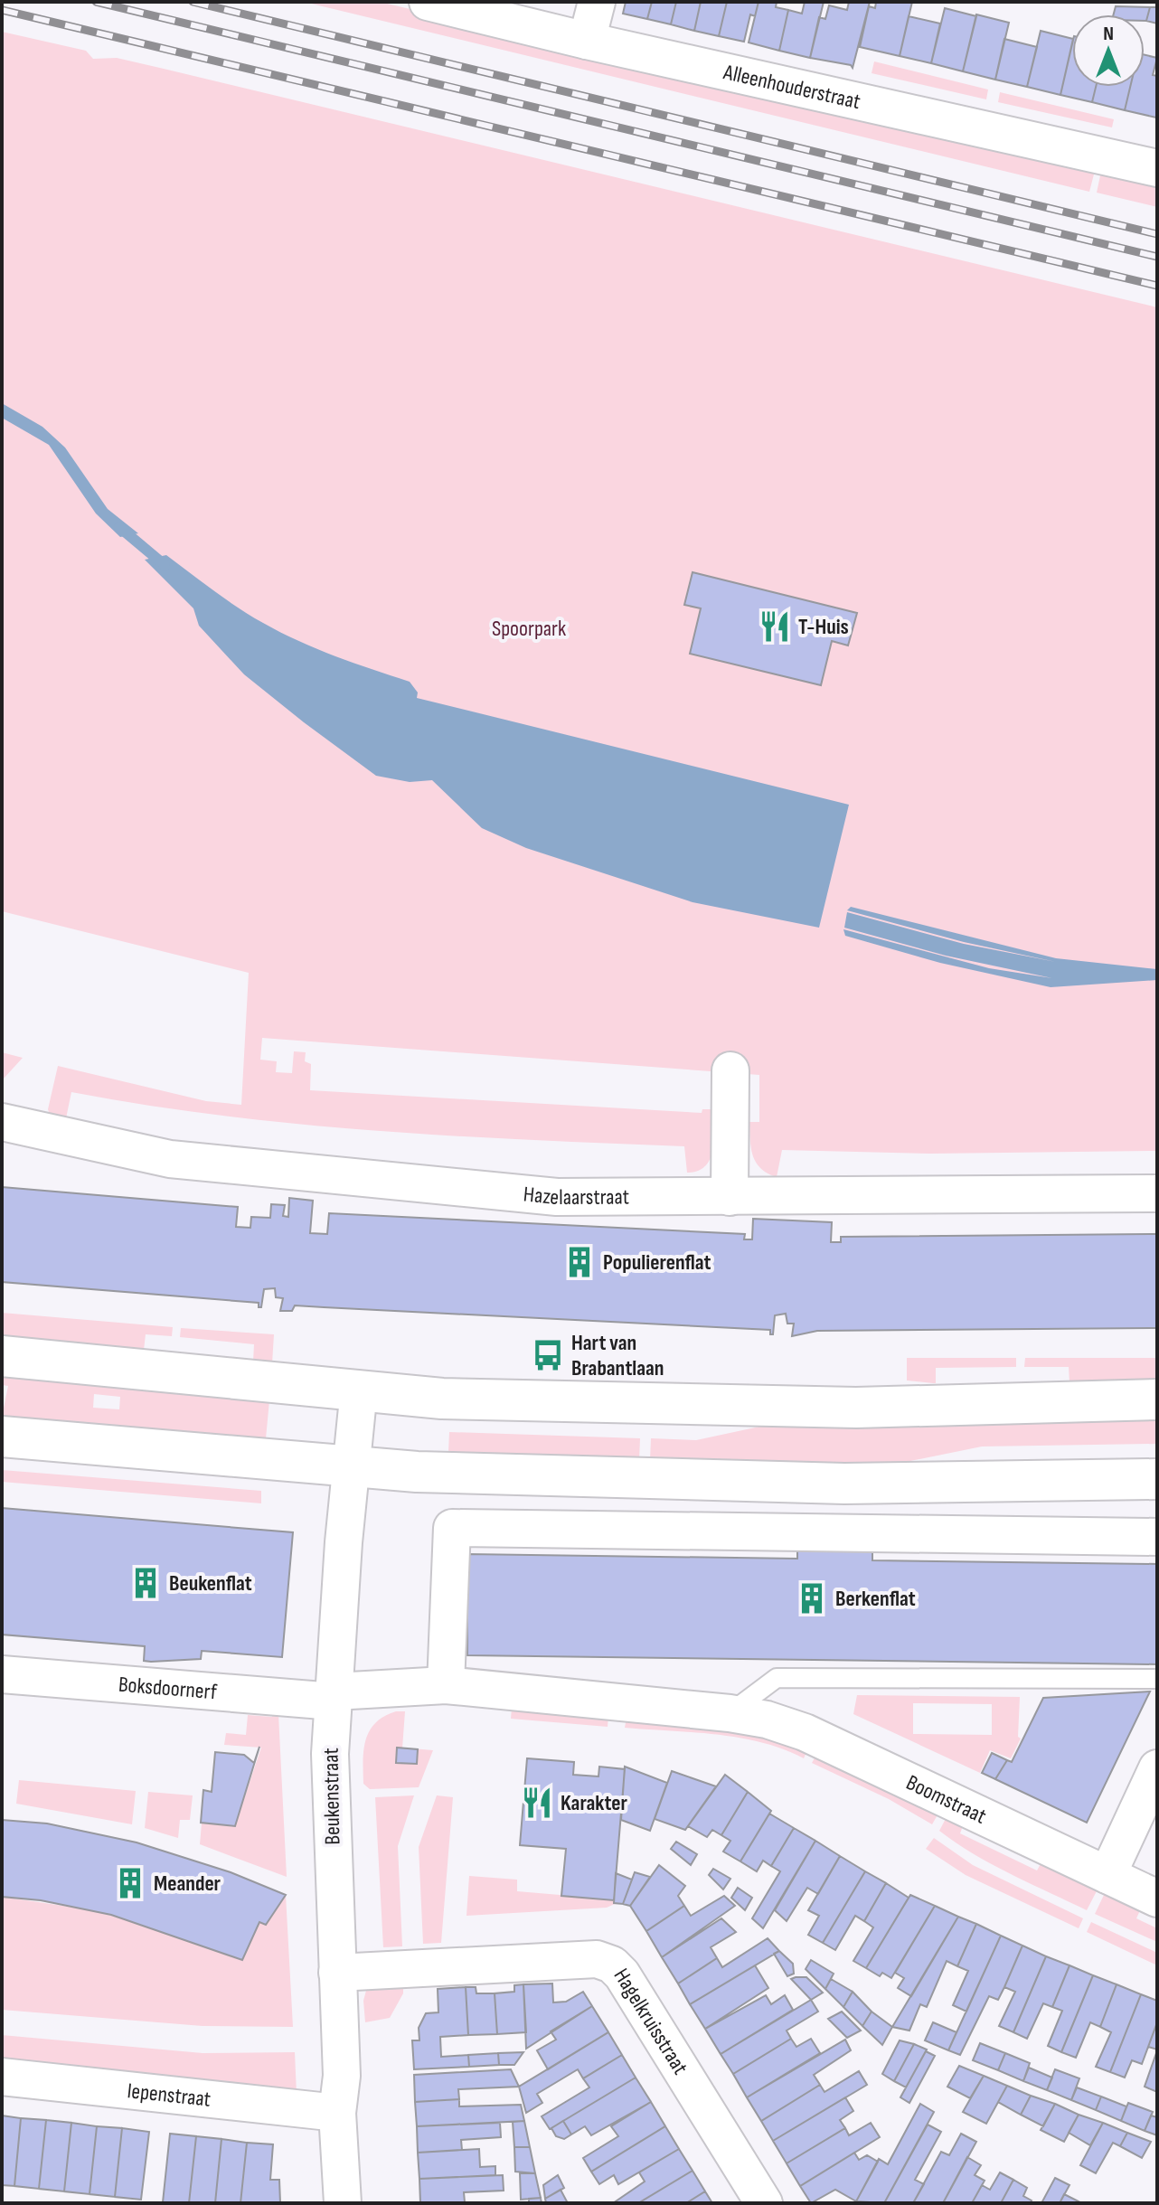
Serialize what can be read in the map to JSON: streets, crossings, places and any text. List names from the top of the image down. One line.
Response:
{"streets":{"street":["Alleenhouderstraat","Hazelaarstraat","Boksdoornerf","Beukenstraat","Boomstraat","Hagelkruisstraat","Iepenstraat"]},"crossings":[["Boksdoornerf","Beukenstraat"],["Boksdoornerf","Boomstraat"],["Beukenstraat","Boomstraat"],["Beukenstraat","Hagelkruisstraat"],["Beukenstraat","Iepenstraat"]],"parks":["Spoorpark"],"places":{"restaurant":["T-Huis","Karakter"],"building":["Populierenflat","Beukenflat","Berkenflat","Meander"],"bus stop":["Hart van Brabantlaan"]},"north":"top"}
